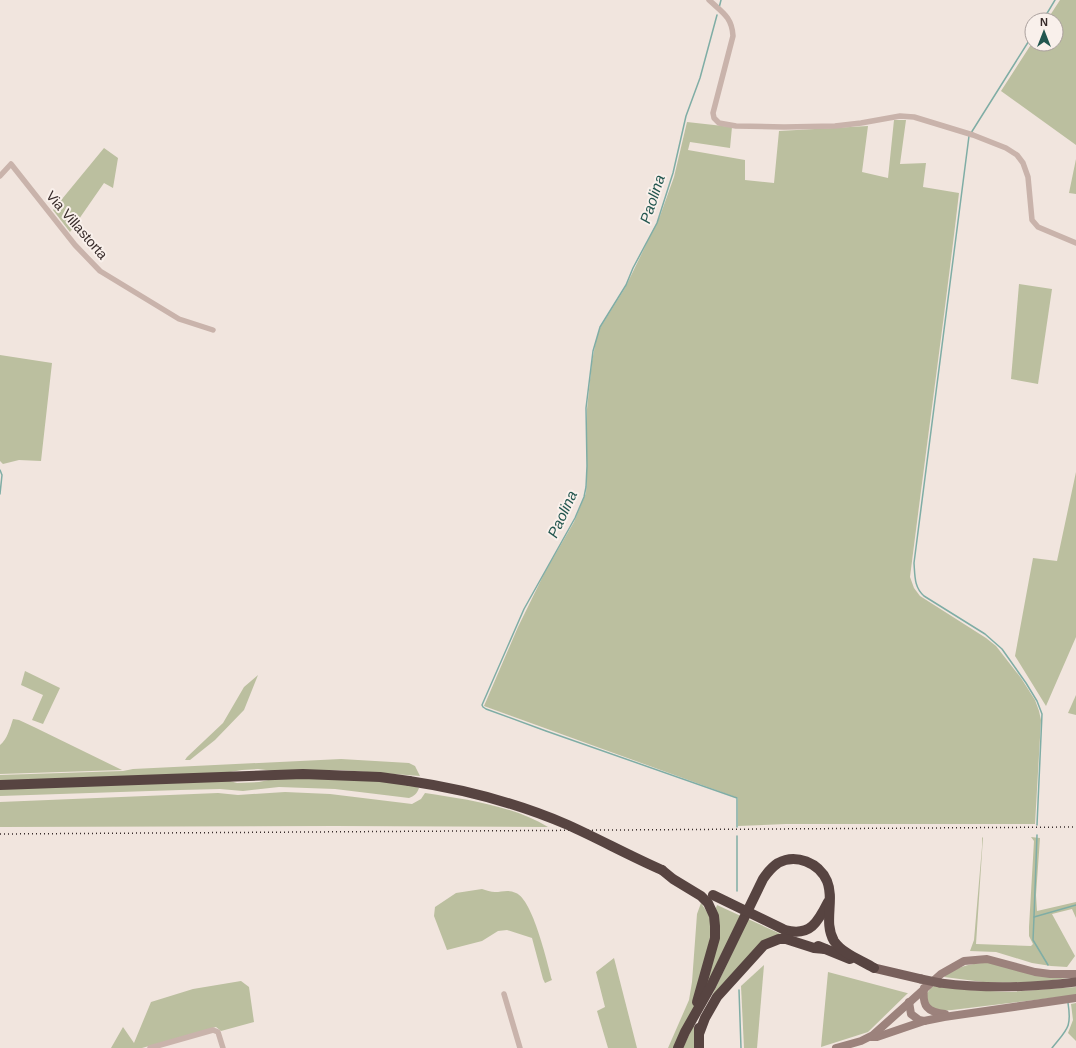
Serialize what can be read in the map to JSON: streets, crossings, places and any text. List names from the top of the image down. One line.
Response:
{"streets":{"street":["Via Villastorta"]},"water":["Paolina"],"north":"top"}
